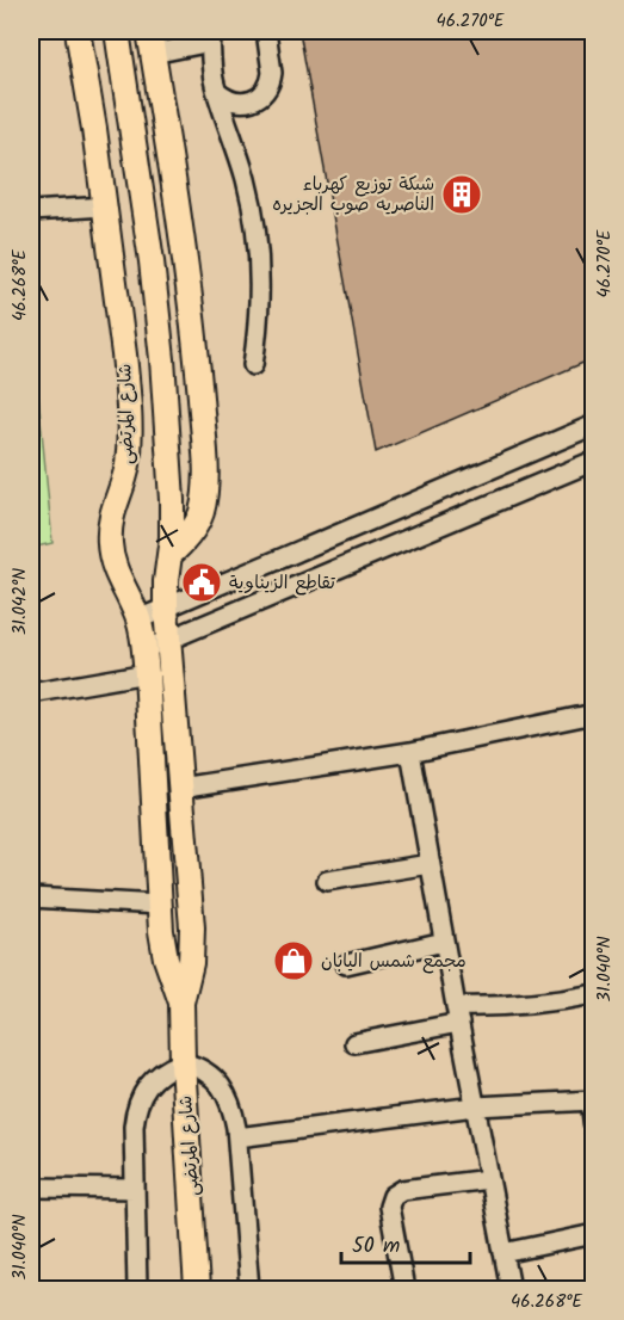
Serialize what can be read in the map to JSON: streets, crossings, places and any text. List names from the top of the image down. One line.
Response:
{"streets":{"main road":["شارع المرتضى"]},"places":{"building":["شبكة توزيع كهرباء الناصريه صوب الجزيره"],"public building":["تقاطع الزيناوية"],"shop":["مجمع شمس اليابان"]},"scale_bar":"50 m","coordinates":["46.270°E","46.268°E","31.042°N","31.040°N"]}
